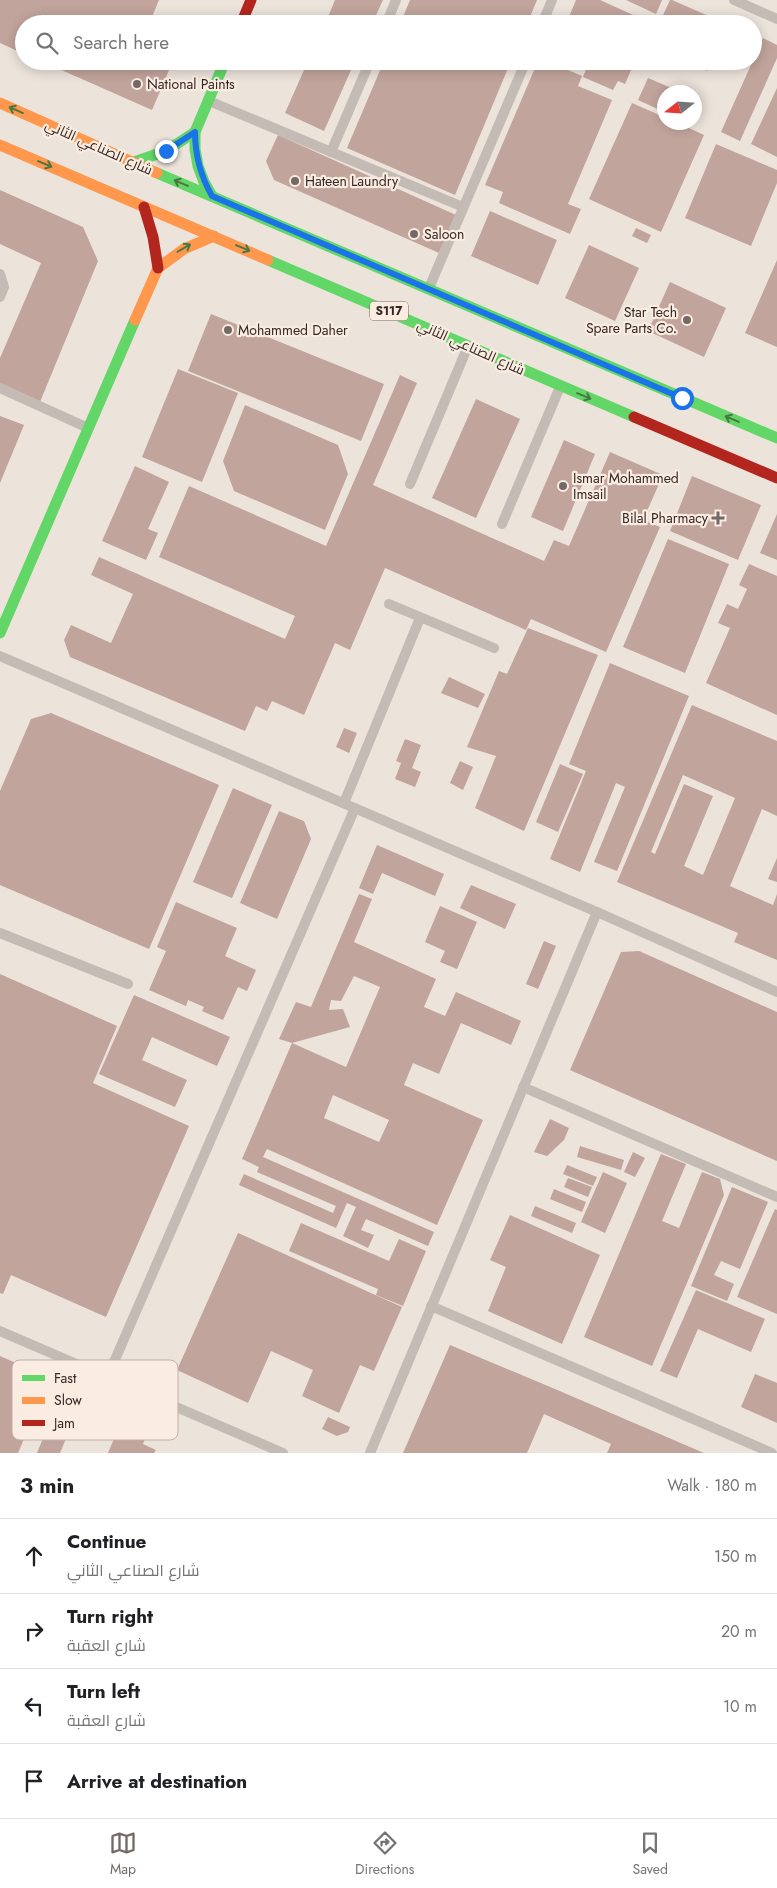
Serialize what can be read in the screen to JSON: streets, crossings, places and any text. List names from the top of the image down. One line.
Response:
{"streets":{"main road":["شارع الصناعي الثاني","S117"]},"places":{"other":["National Paints","Hateen Laundry","Saloon","Star Tech Spare Parts Co.","Mohammed Daher","Ismar Mohammed Imsail"],"health":["Bilal Pharmacy"]},"legend":["Fast","Slow","Jam"],"north":"left","page":{"search":"Search here","heading":["3 min","Walk · 180 m"],"list":[["Continue","شارع الصناعي الثاني","150 m"],["Turn right","شارع العقبة","20 m"],["Turn left","شارع العقبة","10 m"],"Arrive at destination"],"nav":["Map","Directions","Saved"]}}
